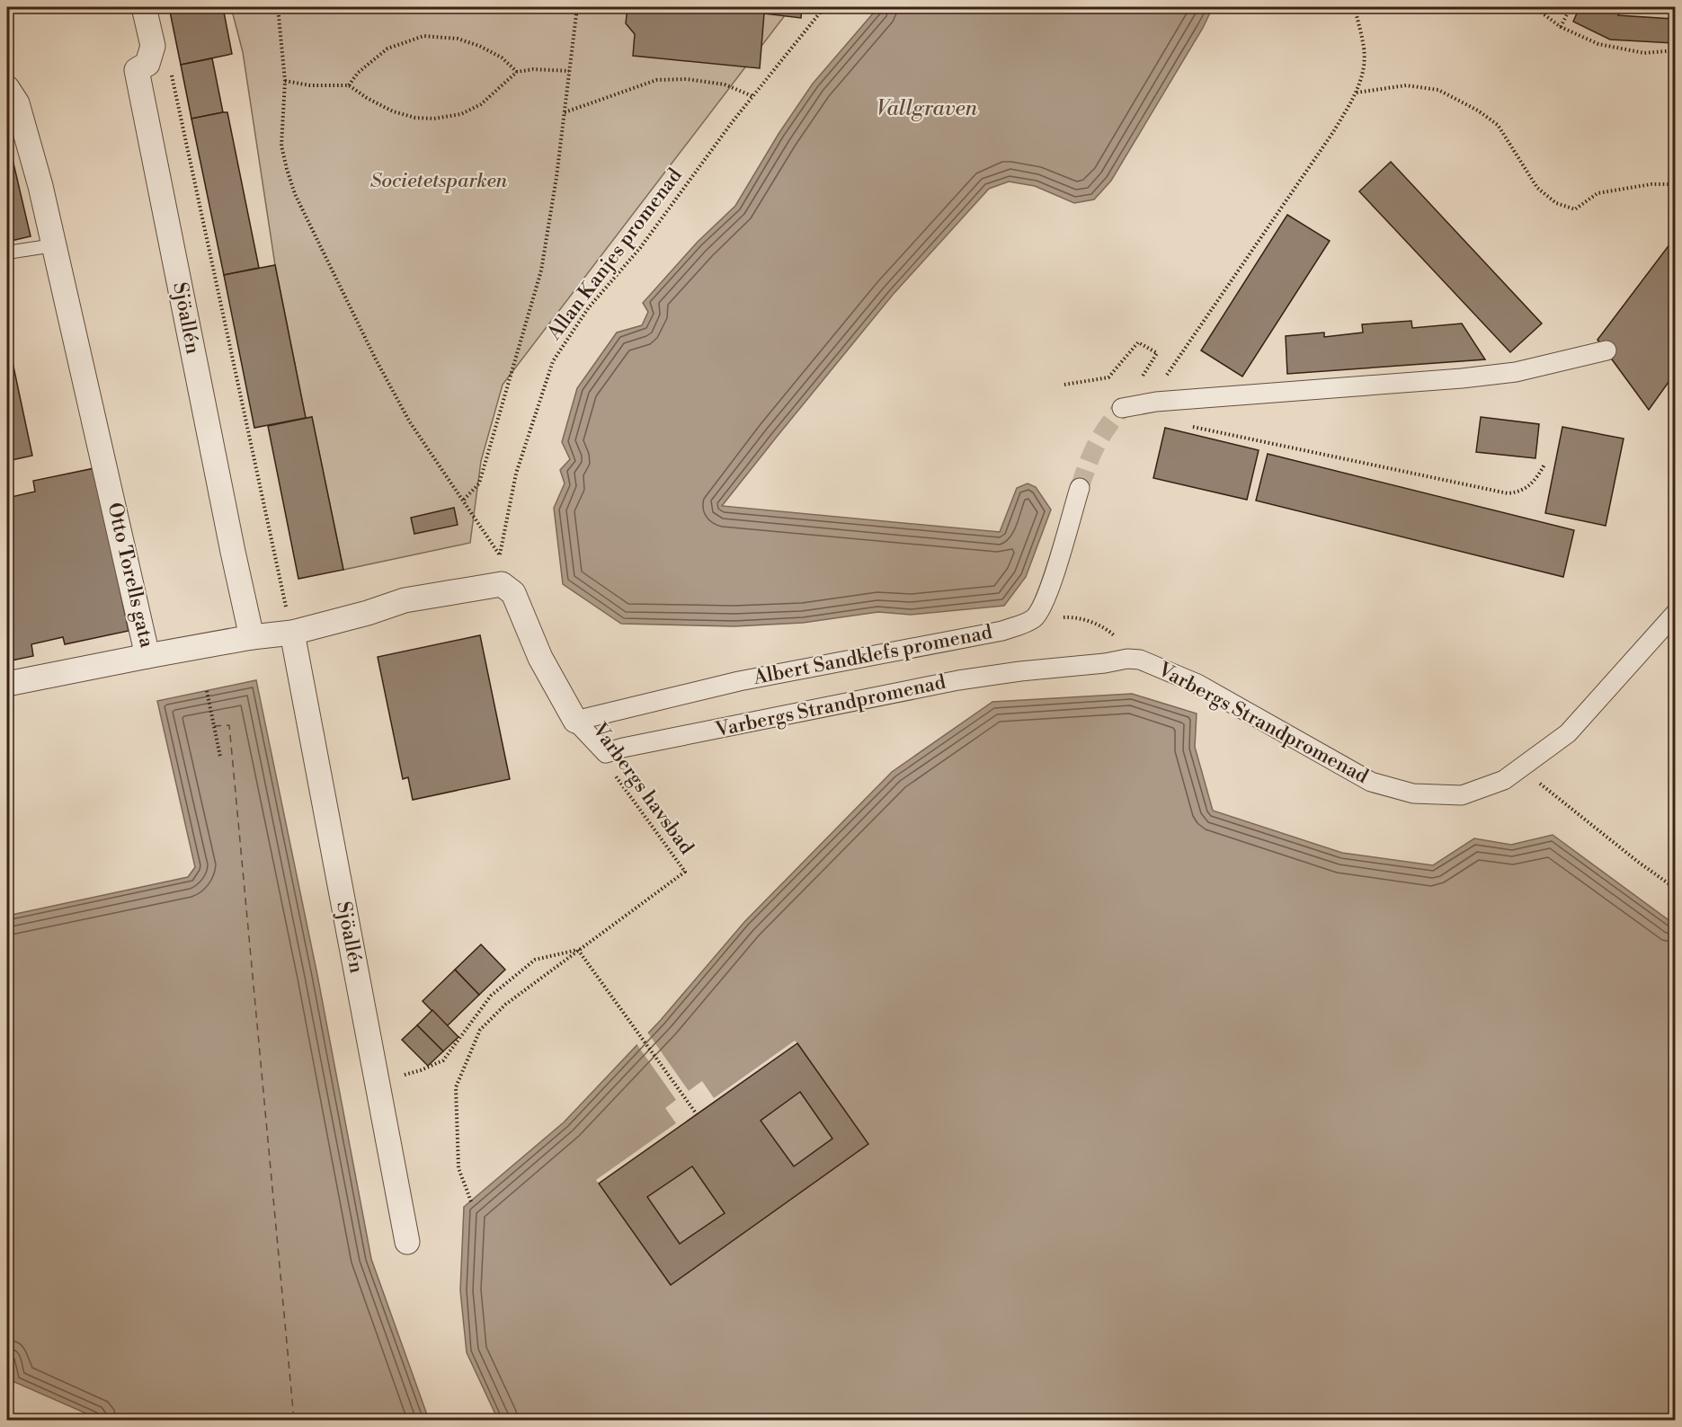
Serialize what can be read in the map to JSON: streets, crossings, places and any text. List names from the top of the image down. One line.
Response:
{"streets":{"street":["Sjöallén","Otto Torells gata","Albert Sandklefs promenad","Varbergs Strandpromenad"],"path":["Allan Kanjes promenad","Varbergs havsbad"]},"crossings":[["Allan Kanjes promenad","Otto Torells gata"],["Sjöallén","Otto Torells gata"],["Albert Sandklefs promenad","Varbergs Strandpromenad"]],"water":["Vallgraven"],"parks":["Societetsparken"]}
